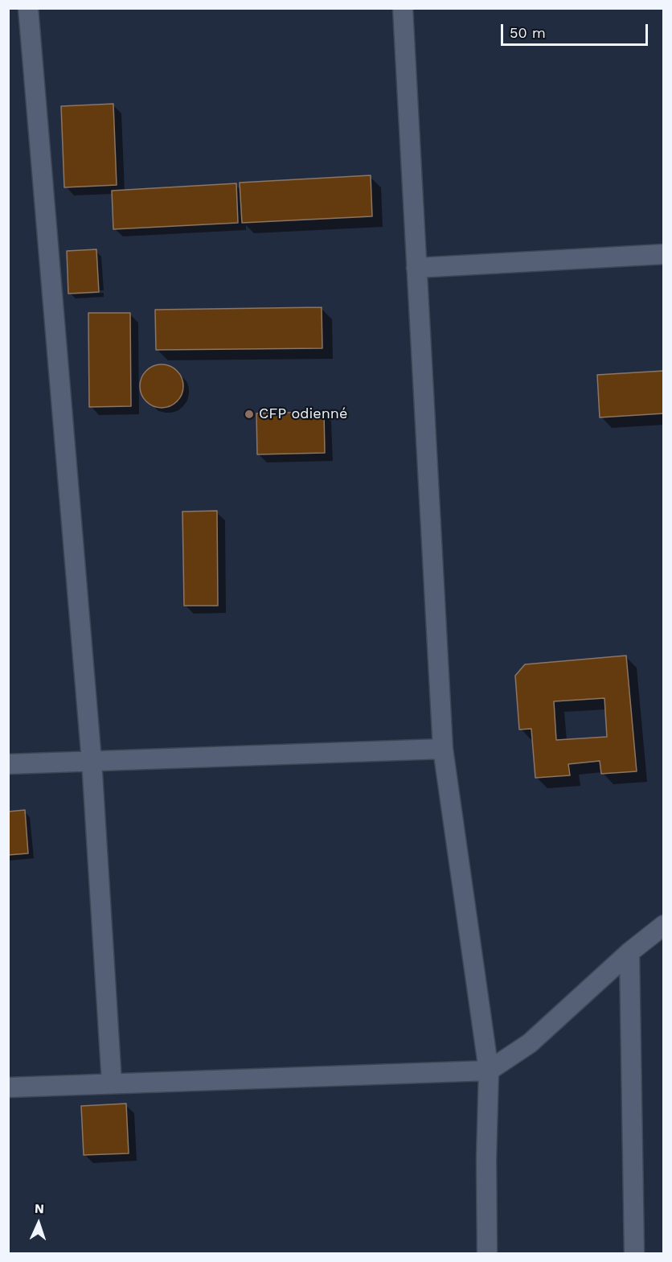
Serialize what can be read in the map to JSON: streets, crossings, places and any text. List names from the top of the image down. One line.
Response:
{"places":["CFP odienné"],"scale_bar":"50 m","north":"top"}
